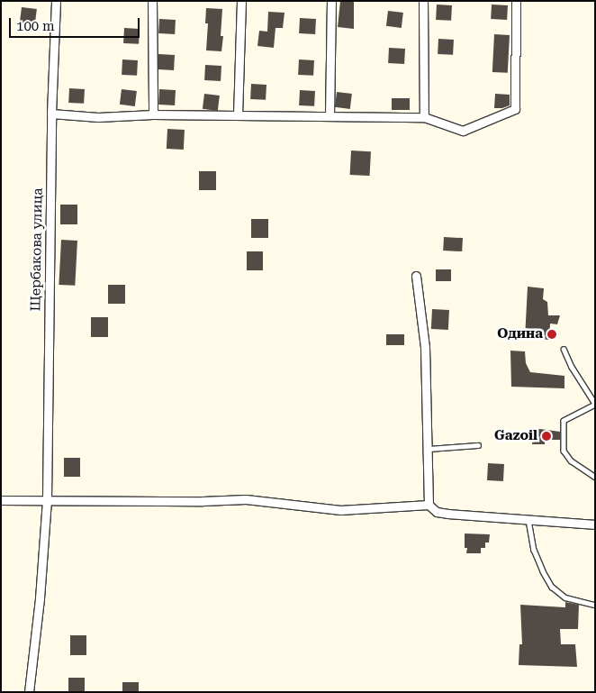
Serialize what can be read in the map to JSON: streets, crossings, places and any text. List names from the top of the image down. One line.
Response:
{"streets":{"street":["Щербакова улица"]},"places":["Одина","Gazoil"],"scale_bar":"100 m"}
